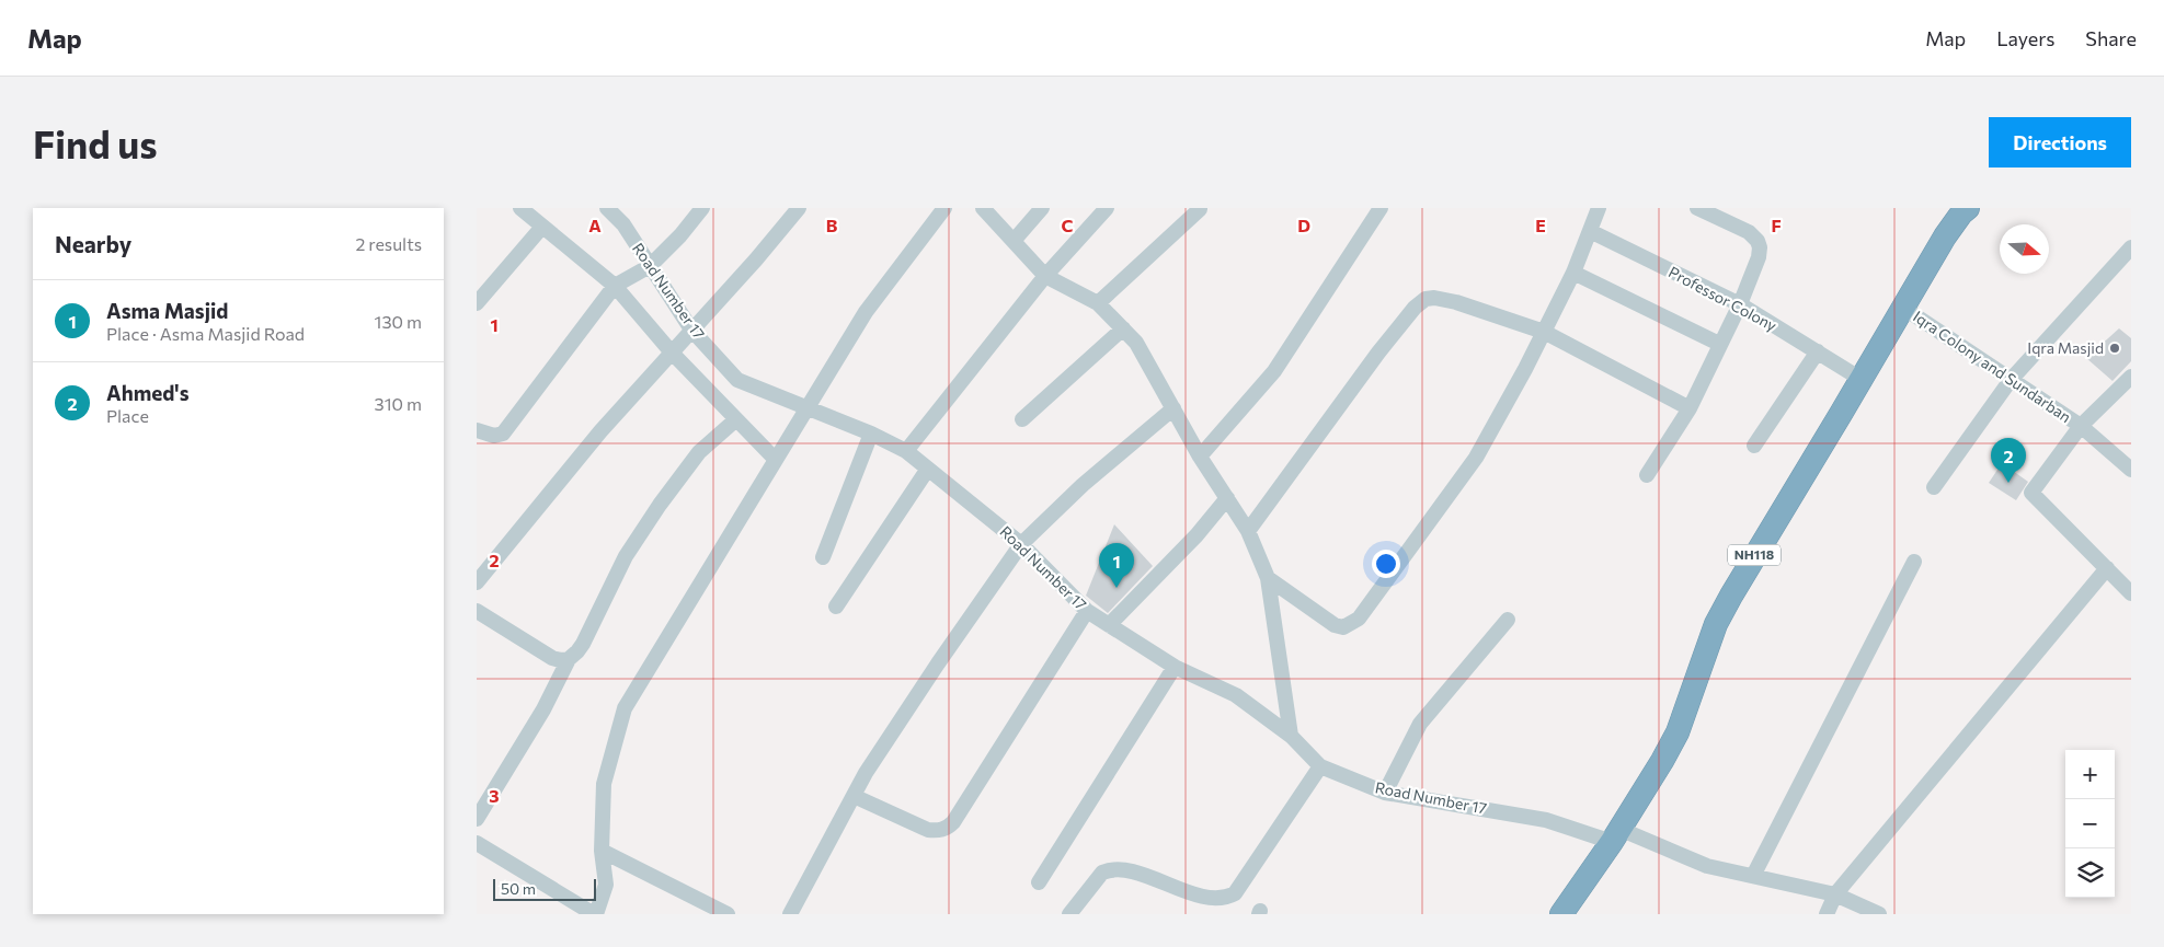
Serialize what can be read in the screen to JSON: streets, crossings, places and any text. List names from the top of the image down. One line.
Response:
{"streets":{"highway":["NH118"],"street":["Road Number 17","Professor Colony","Iqra Colony and Sundarban"]},"crossings":[["Road Number 17","NH118"],["Professor Colony","NH118"],["Iqra Colony and Sundarban","NH118"]],"places":["Iqra Masjid"],"scale_bar":"50 m","north":"right","page":{"header":"Map","nav":["Map","Layers","Share"],"buttons":"Directions","title":"Find us","heading":["Nearby","2 results"],"list":[{"mark":"1","name":"Asma Masjid","note":"Place · Asma Masjid Road","value":"130 m"},{"mark":"2","name":"Ahmed's","note":"Place","value":"310 m"}],"pins":["2","1"],"map_buttons":["+","−"],"scale":"50 m"},"grid":{"columns":["A","B","C","D","E","F"],"rows":["1","2","3"]}}
